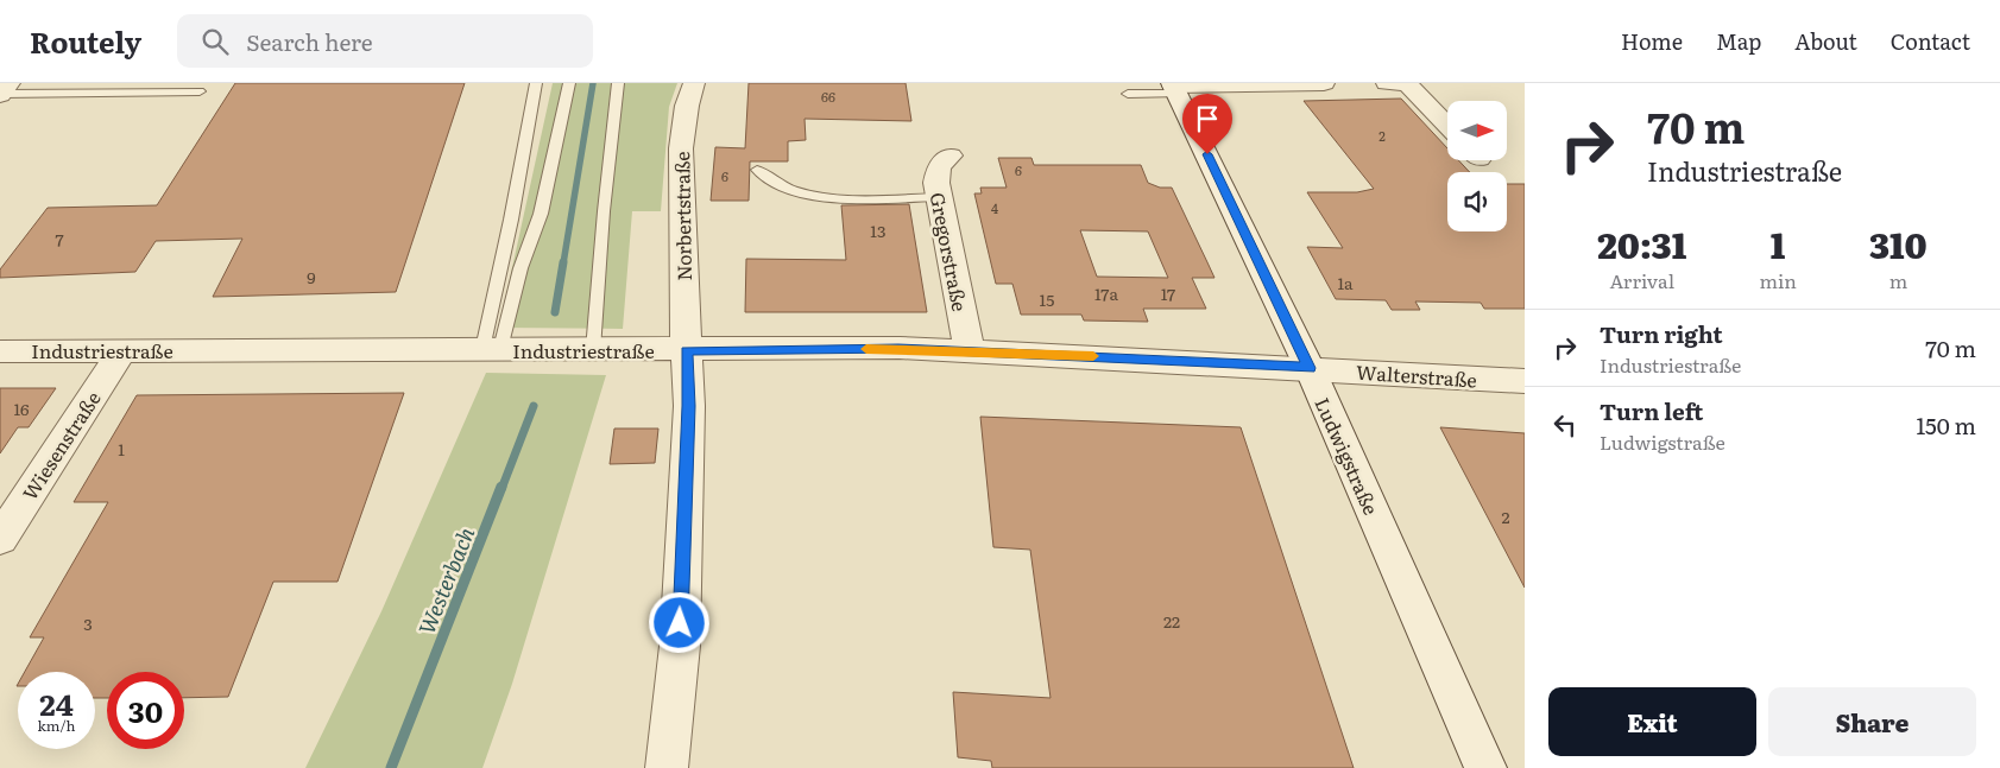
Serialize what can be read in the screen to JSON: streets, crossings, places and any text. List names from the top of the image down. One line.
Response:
{"streets":{"street":["Norbertstraße","Gregorstraße","Industriestraße","Walterstraße","Wiesenstraße","Ludwigstraße"]},"crossings":[["Norbertstraße","Industriestraße"],["Gregorstraße","Industriestraße"],["Industriestraße","Walterstraße"],["Industriestraße","Wiesenstraße"],["Industriestraße","Ludwigstraße"],["Walterstraße","Ludwigstraße"]],"water":["Westerbach"],"house_numbers":["66","2","6","6","4","13","7","9","1a","17a","17","15","16","1","2","22","3"],"north":"right","page":{"header":"Routely","search":"Search here","nav":["Home","Map","About","Contact"],"turn":["70 m","Industriestraße"],"eta":["20:31","Arrival","1","min","310","m"],"list":[{"name":"Turn right","note":"Industriestraße","value":"70 m"},{"name":"Turn left","note":"Ludwigstraße","value":"150 m"}],"speed":"24 km/h","limit":"30","buttons":["Exit","Share"]}}
